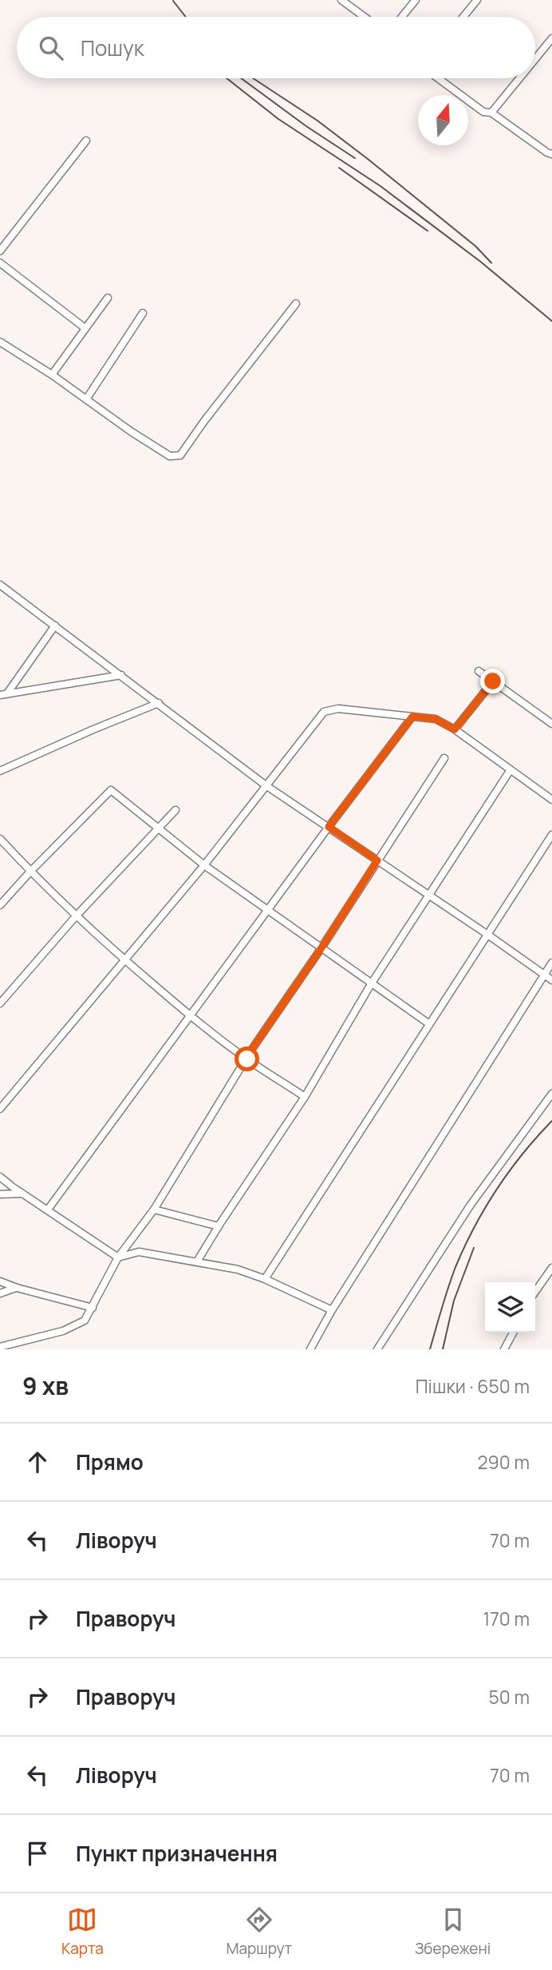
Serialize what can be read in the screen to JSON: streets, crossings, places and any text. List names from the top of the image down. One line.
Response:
{"north":"top","page":{"search":"Пошук","heading":["9 хв","Пішки · 650 m"],"list":[["Прямо","290 m"],["Ліворуч","70 m"],["Праворуч","170 m"],["Праворуч","50 m"],["Ліворуч","70 m"],"Пункт призначення"],"nav":["Карта","Маршрут","Збережені"]}}
